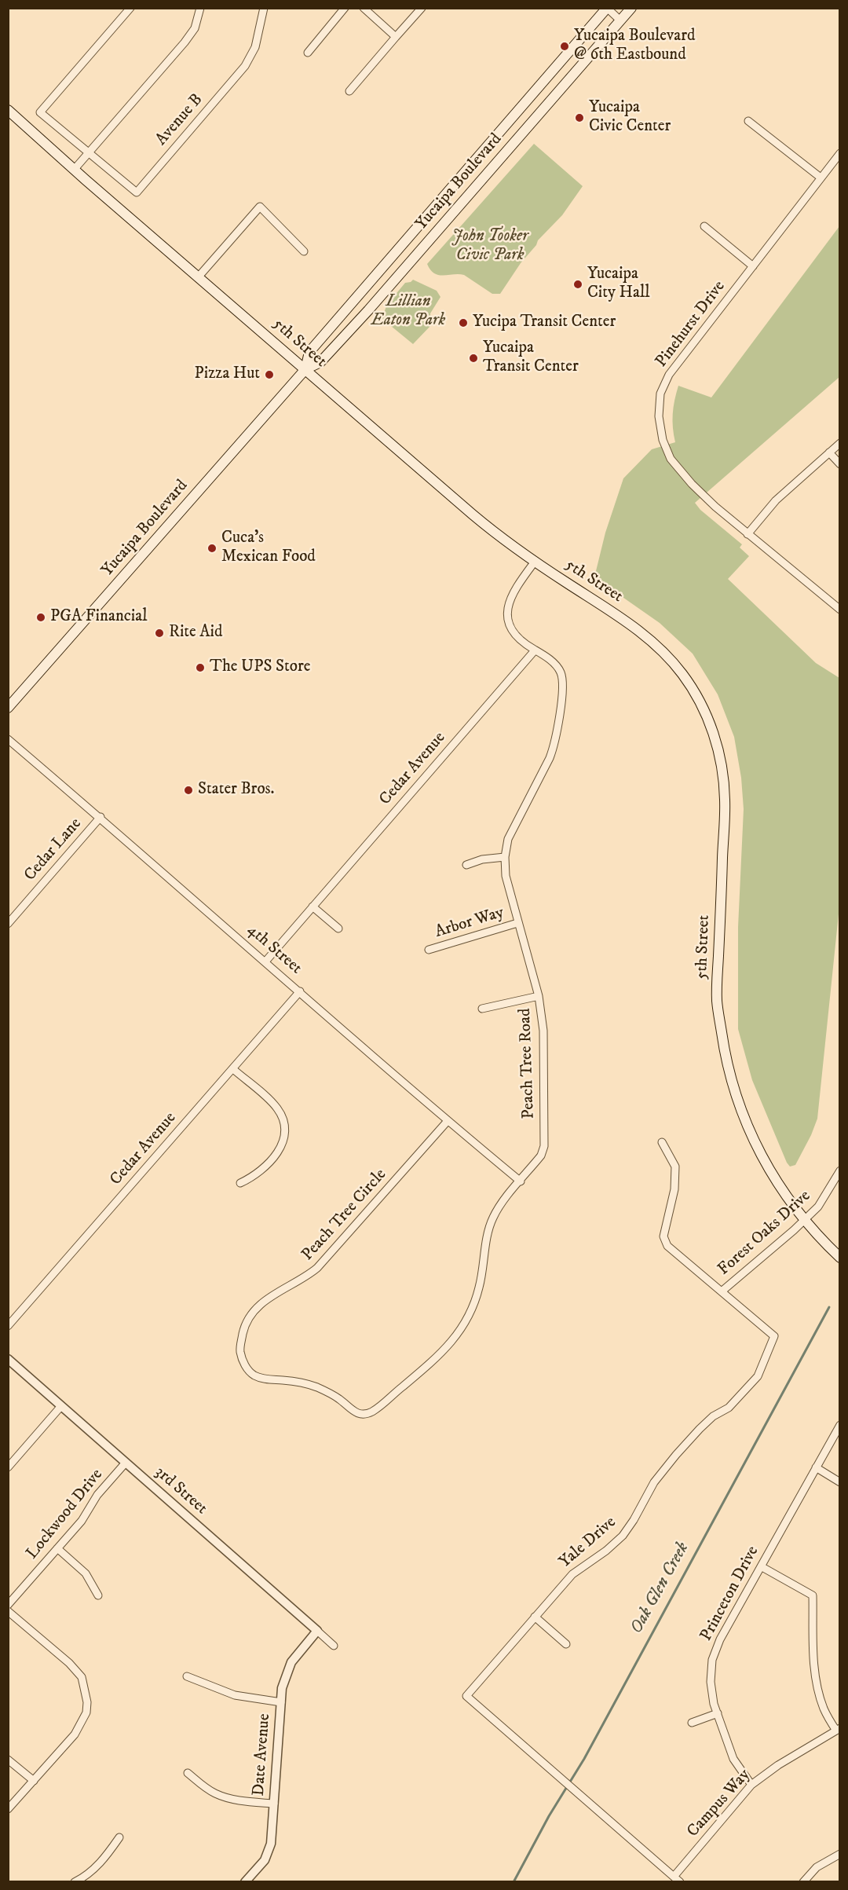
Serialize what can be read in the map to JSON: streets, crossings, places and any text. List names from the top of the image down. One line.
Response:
{"streets":{"main road":["Yucaipa Boulevard","5th Street"],"street":["Avenue B","Pinehurst Drive","Cedar Avenue","Cedar Lane","Arbor Way","4th Street","Peach Tree Road","Peach Tree Circle","Forest Oaks Drive","3rd Street","Lockwood Drive","Yale Drive","Princeton Drive","Date Avenue","Campus Way"]},"crossings":[["Yucaipa Boulevard","5th Street"],["5th Street","Peach Tree Road"],["5th Street","Forest Oaks Drive"],["Cedar Avenue","4th Street"],["Cedar Avenue","Peach Tree Road"],["Cedar Lane","4th Street"],["Arbor Way","Peach Tree Road"],["4th Street","Peach Tree Road"],["4th Street","Peach Tree Circle"],["Peach Tree Road","Peach Tree Circle"],["Forest Oaks Drive","Yale Drive"],["3rd Street","Lockwood Drive"],["3rd Street","Date Avenue"],["Yale Drive","Campus Way"],["Princeton Drive","Campus Way"]],"water":["Oak Glen Creek"],"parks":["John Tooker Civic Park","Lillian Eaton Park"],"places":["Yucaipa Boulevard @ 6th Eastbound","Yucaipa Civic Center","Yucaipa City Hall","Yucipa Transit Center","Yucaipa Transit Center","Pizza Hut","Cuca's Mexican Food","PGA Financial","Rite Aid","The UPS Store","Stater Bros."]}
